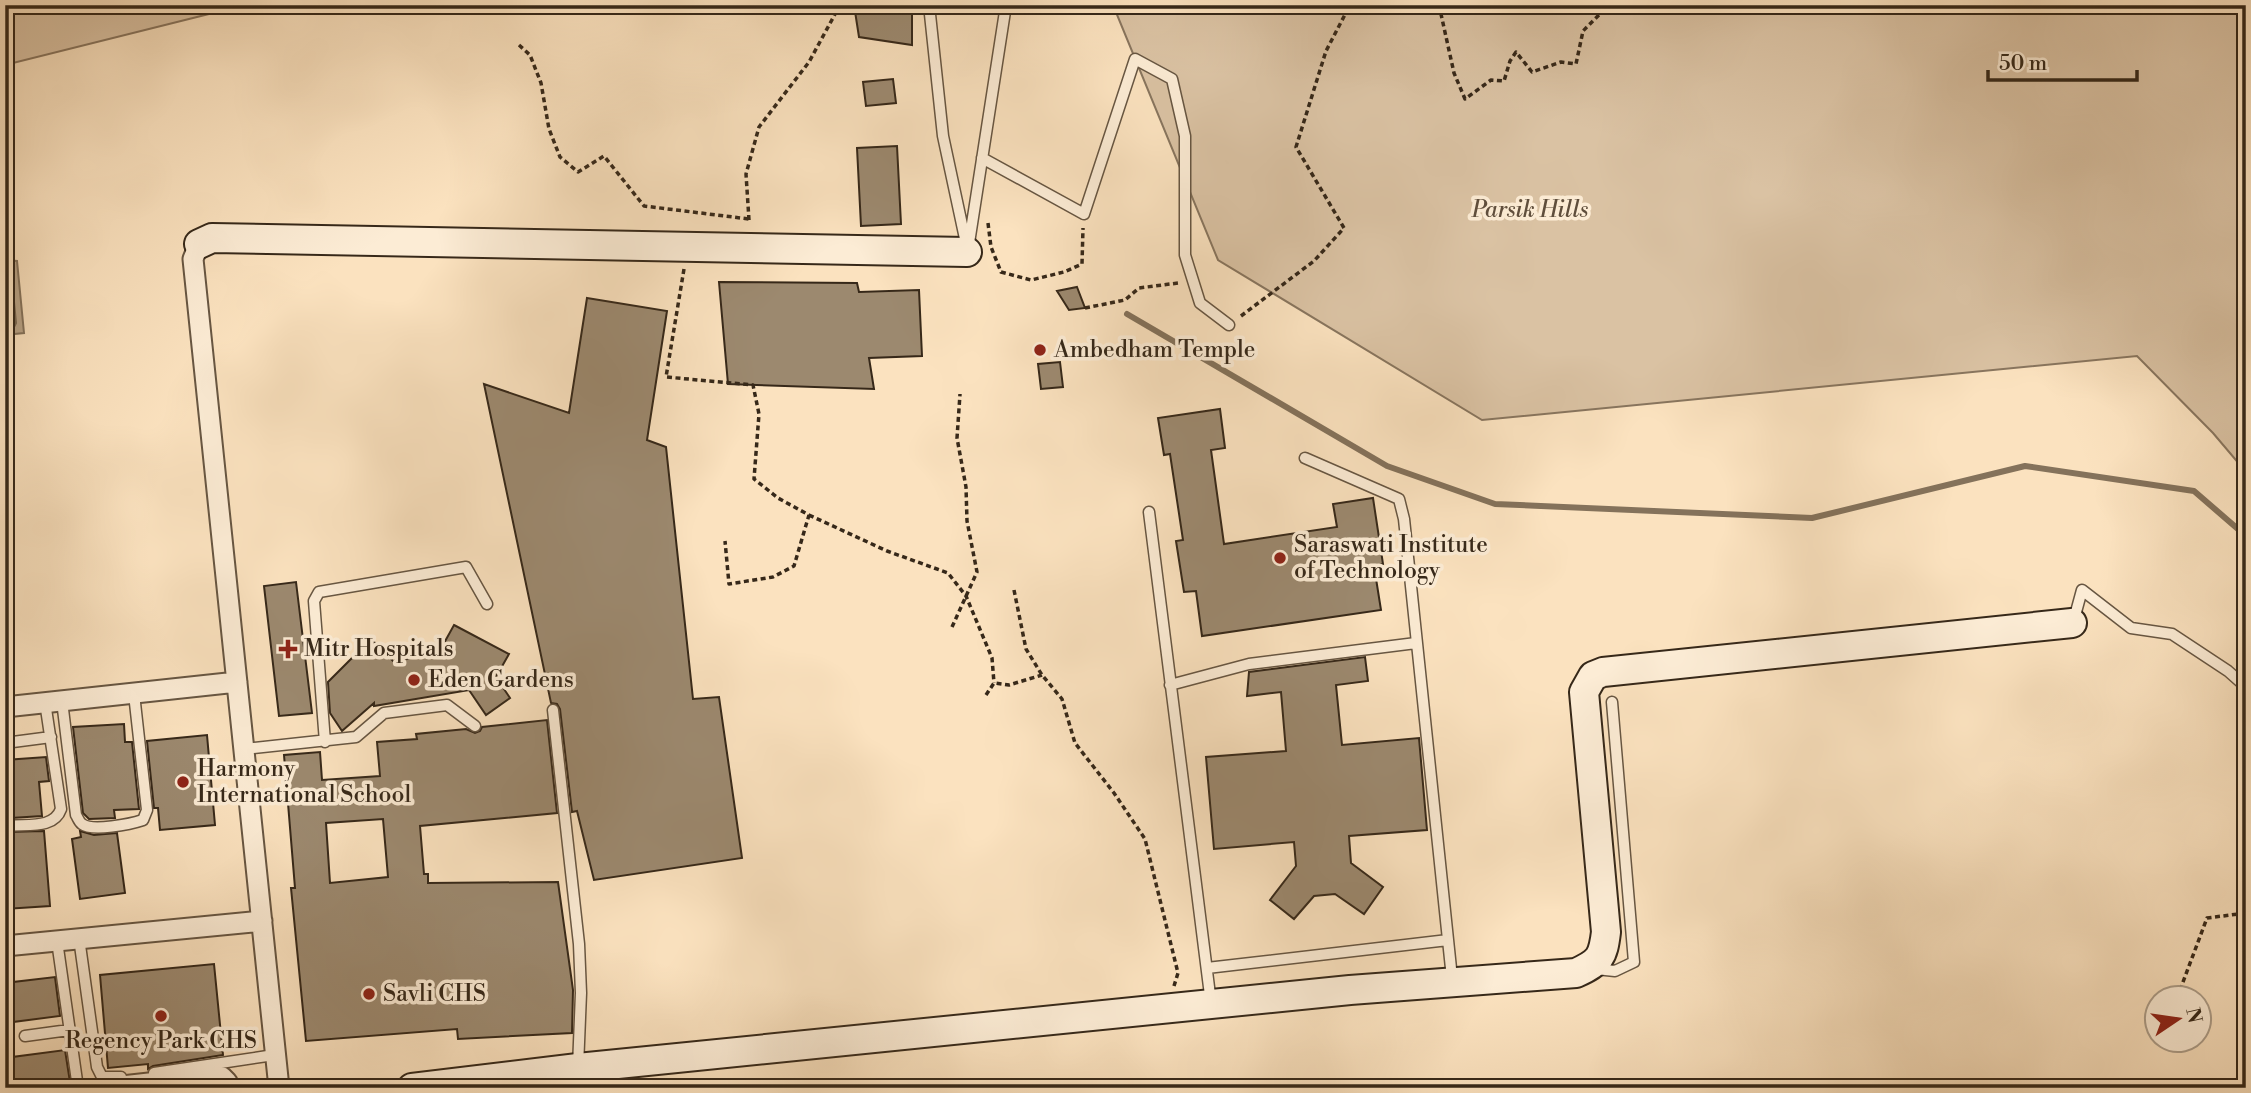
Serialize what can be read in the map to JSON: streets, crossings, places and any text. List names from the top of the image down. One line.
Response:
{"parks":["Parsik Hills"],"places":{"other":["Ambedham Temple","Saraswati Institute of Technology","Eden Gardens","Harmony International School","Savli CHS","Regency Park CHS"],"health":["Mitr Hospitals"]},"scale_bar":"50 m","north":"right"}
